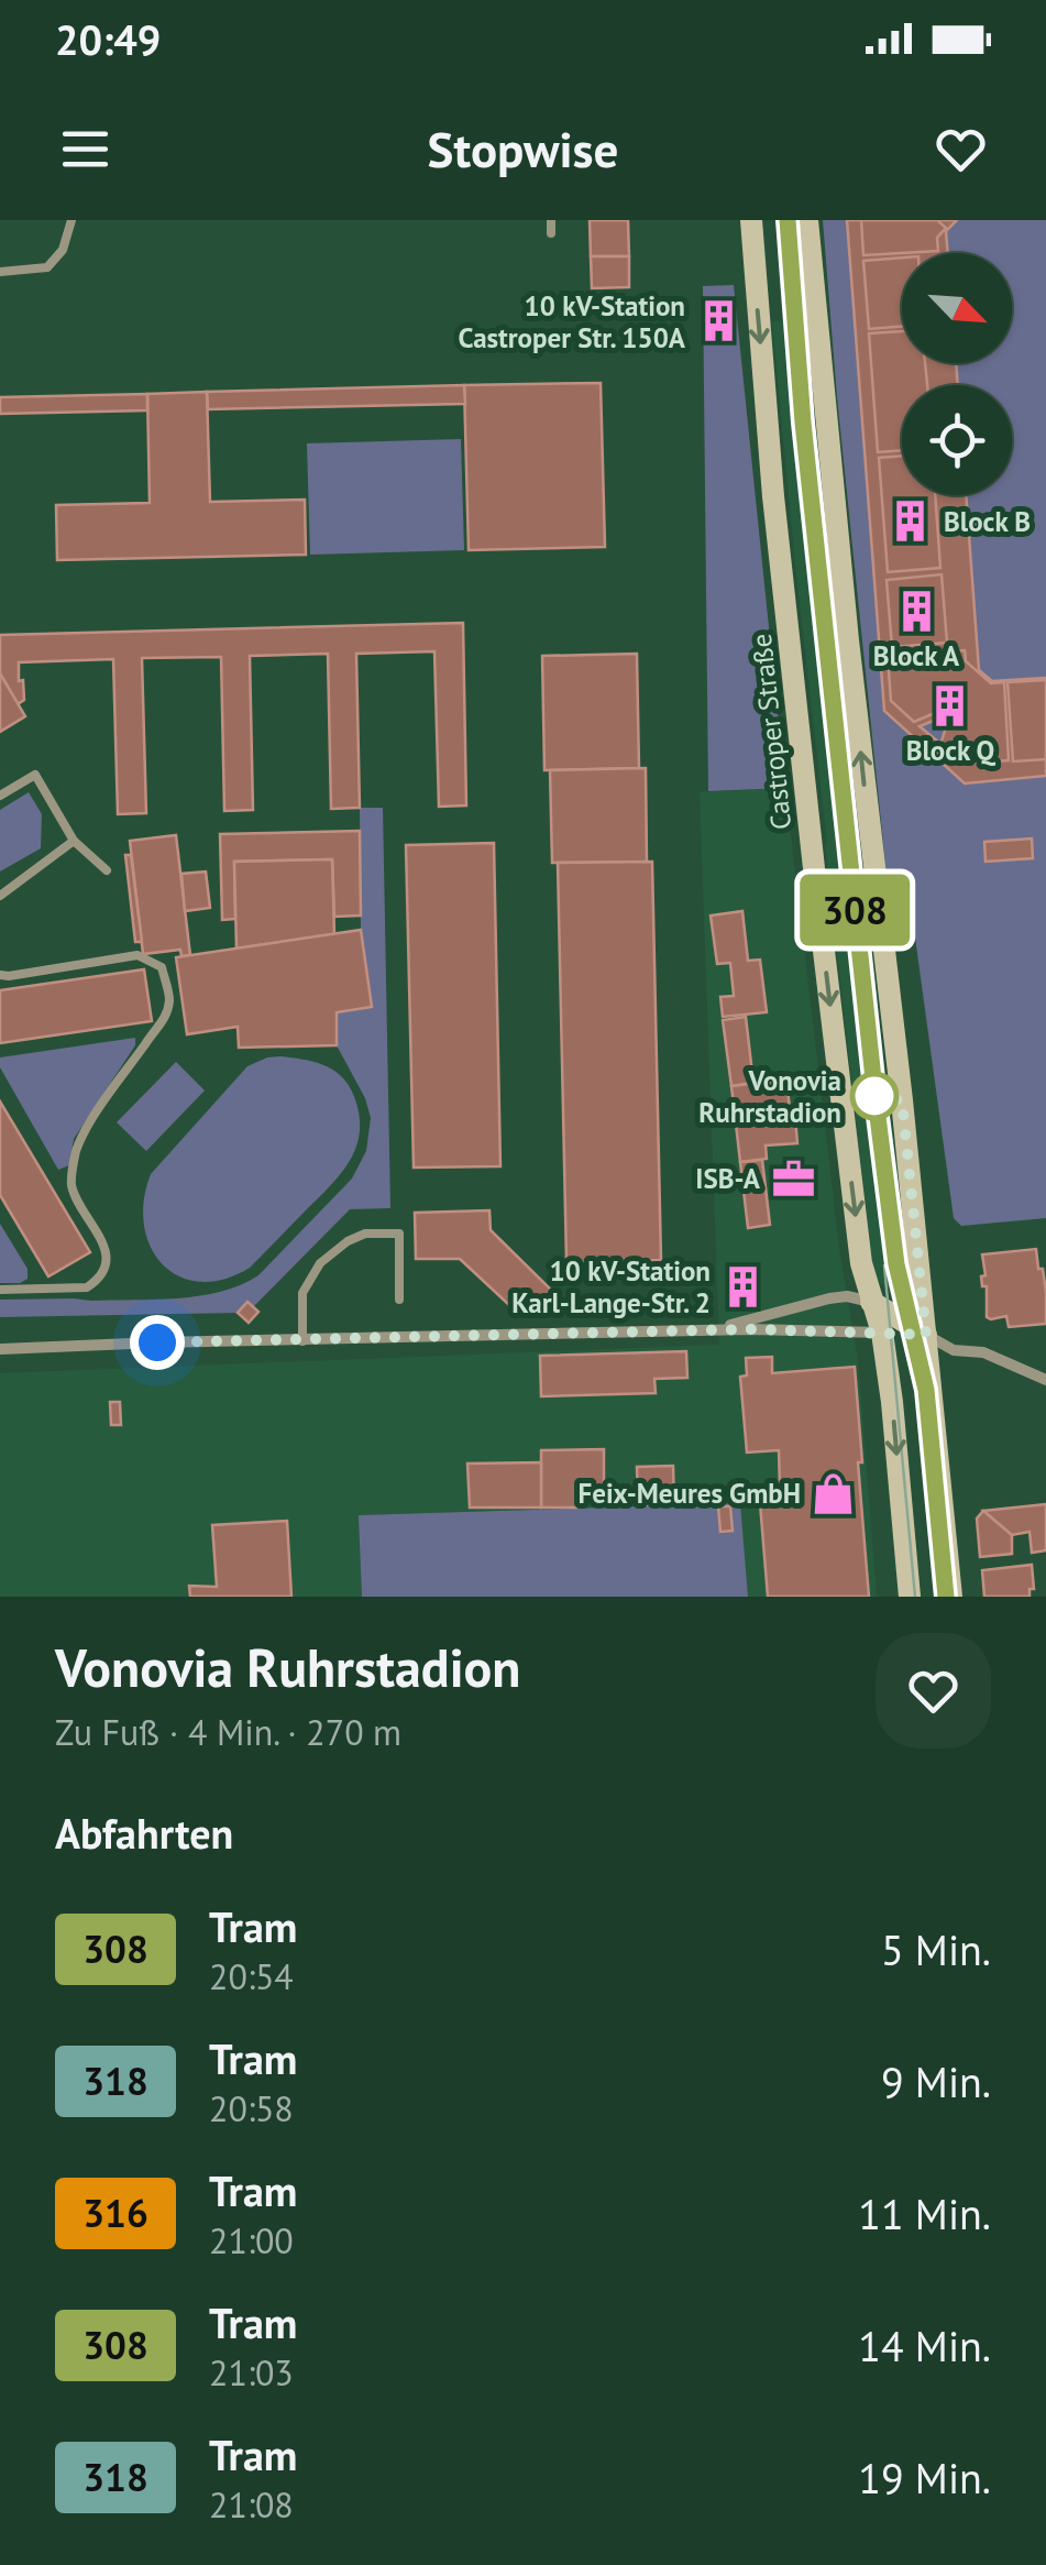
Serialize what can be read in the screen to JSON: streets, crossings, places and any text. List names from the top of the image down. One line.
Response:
{"streets":{"main road":["Castroper Straße"]},"places":{"building":["10 kV-Station Castroper Str. 150A","Block B","Block A","Block Q","10 kV-Station Karl-Lange-Str. 2"],"other":["Vonovia Ruhrstadion"],"office":["ISB-A"],"shop":["Feix-Meures GmbH"]},"lines":["tram line 308"],"north":"bottom right","page":{"status":"20:49","header":"Stopwise","on_map":"308","heading":[["Vonovia Ruhrstadion","Zu Fuß · 4 Min. · 270 m"],"Abfahrten"],"list":[{"mark":"308","name":"Tram","note":"20:54","value":"5 Min."},{"mark":"318","name":"Tram","note":"20:58","value":"9 Min."},{"mark":"316","name":"Tram","note":"21:00","value":"11 Min."},{"mark":"308","name":"Tram","note":"21:03","value":"14 Min."},{"mark":"318","name":"Tram","note":"21:08","value":"19 Min."}]}}
